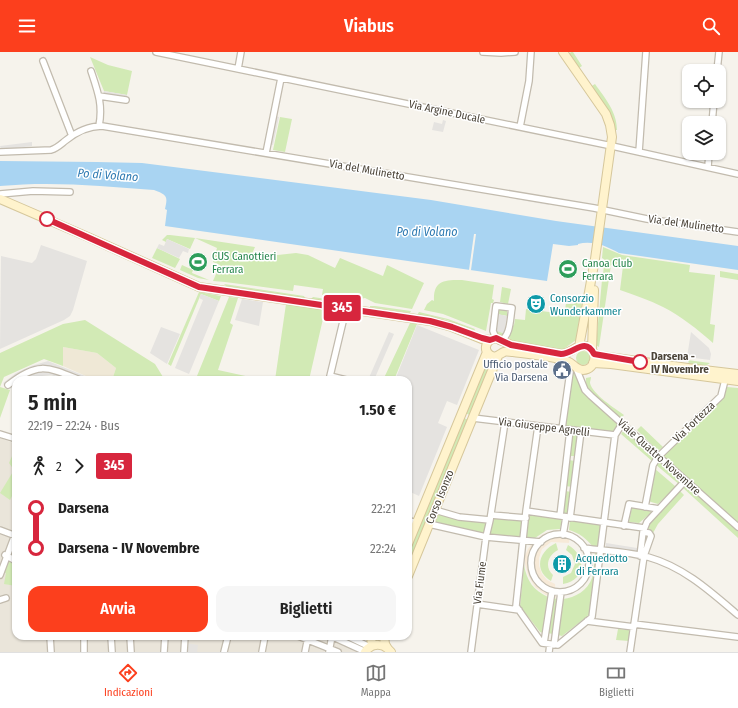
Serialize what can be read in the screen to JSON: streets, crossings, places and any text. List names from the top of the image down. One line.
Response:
{"streets":{"main road":["Corso Isonzo"],"street":["Via Argine Ducale","Via del Mulinetto","Via Fortezza","Via Giuseppe Agnelli","Viale Quattro Novembre","Via Fiume"]},"crossings":[["Via Fortezza","Viale Quattro Novembre"],["Via Giuseppe Agnelli","Corso Isonzo"],["Via Giuseppe Agnelli","Via Fiume"]],"water":["Po di Volano"],"places":{"sports":["CUS Canottieri Ferrara","Canoa Club Ferrara"],"theatre":["Consorzio Wunderkammer"],"other":["Darsena - IV Novembre"],"public building":["Ufficio postale Via Darsena"],"building":["Acquedotto di Ferrara"]},"lines":["bus line 345"],"page":{"header":"Viabus","on_map":"345","heading":["5 min","22:19 – 22:24 · Bus","1.50 €"],"legs":["2","345"],"list":[{"name":"Darsena","value":"22:21"},{"name":"Darsena - IV Novembre","value":"22:24"}],"buttons":["Avvia","Biglietti"],"tabs":["Indicazioni","Mappa","Biglietti"]}}
